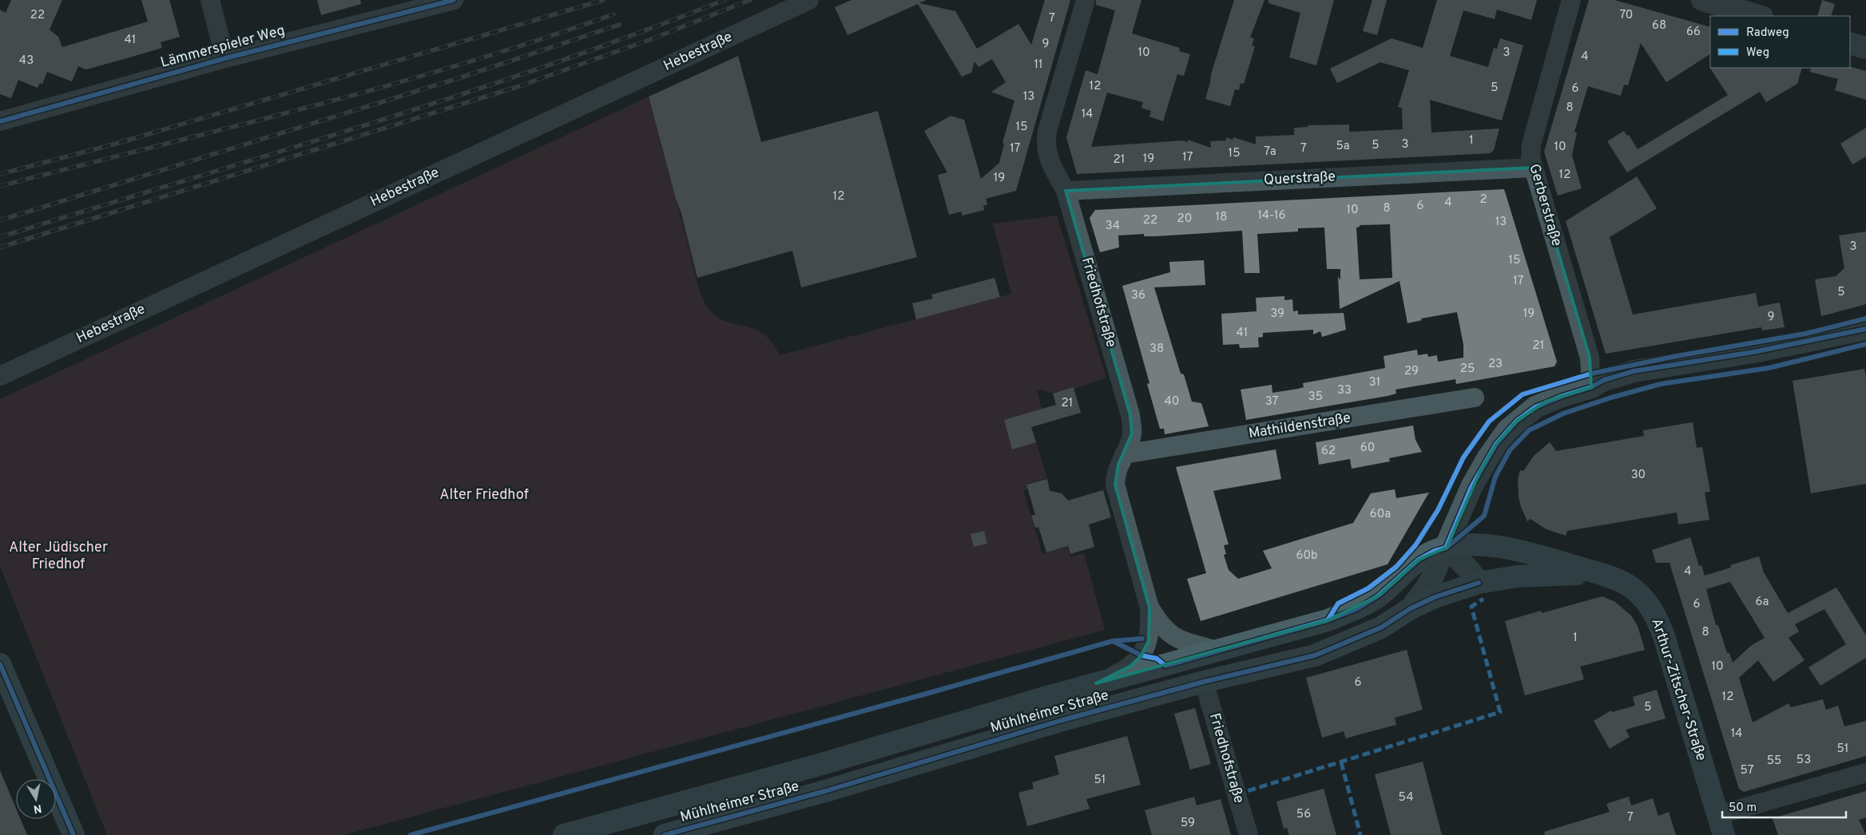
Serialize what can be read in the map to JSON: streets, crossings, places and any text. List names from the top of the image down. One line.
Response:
{"streets":{"main road":["Arthur-Zitscher-Straße","Mühlheimer Straße"],"street":["Lämmerspieler Weg","Hebestraße","Querstraße","Gerberstraße","Friedhofstraße","Mathildenstraße"]},"crossings":[["Querstraße","Gerberstraße"],["Querstraße","Friedhofstraße"],["Friedhofstraße","Mathildenstraße"],["Friedhofstraße","Mühlheimer Straße"],["Arthur-Zitscher-Straße","Mühlheimer Straße"]],"parks":["Alter Friedhof","Alter Jüdischer Friedhof"],"house_numbers":["22","70","7","68","66","41","9","10","3","4","43","11","12","5","6","13","8","14","15","1","3","5","5a","10","17","7","7a","15","17","19","21","12","19","12","2","4","6","8","10","14-16","18","20","22","13","34","3","15","17","5","36","39","19","9","41","21","38","23","25","29","31","33","35","40","37","21","60","62","30","60a","60b","4","6a","6","8","1","10","6","12","5","14","51","53","55","57","51","54","56","7","59"],"legend":["Radweg","Weg"],"scale_bar":"50 m","north":"bottom"}
